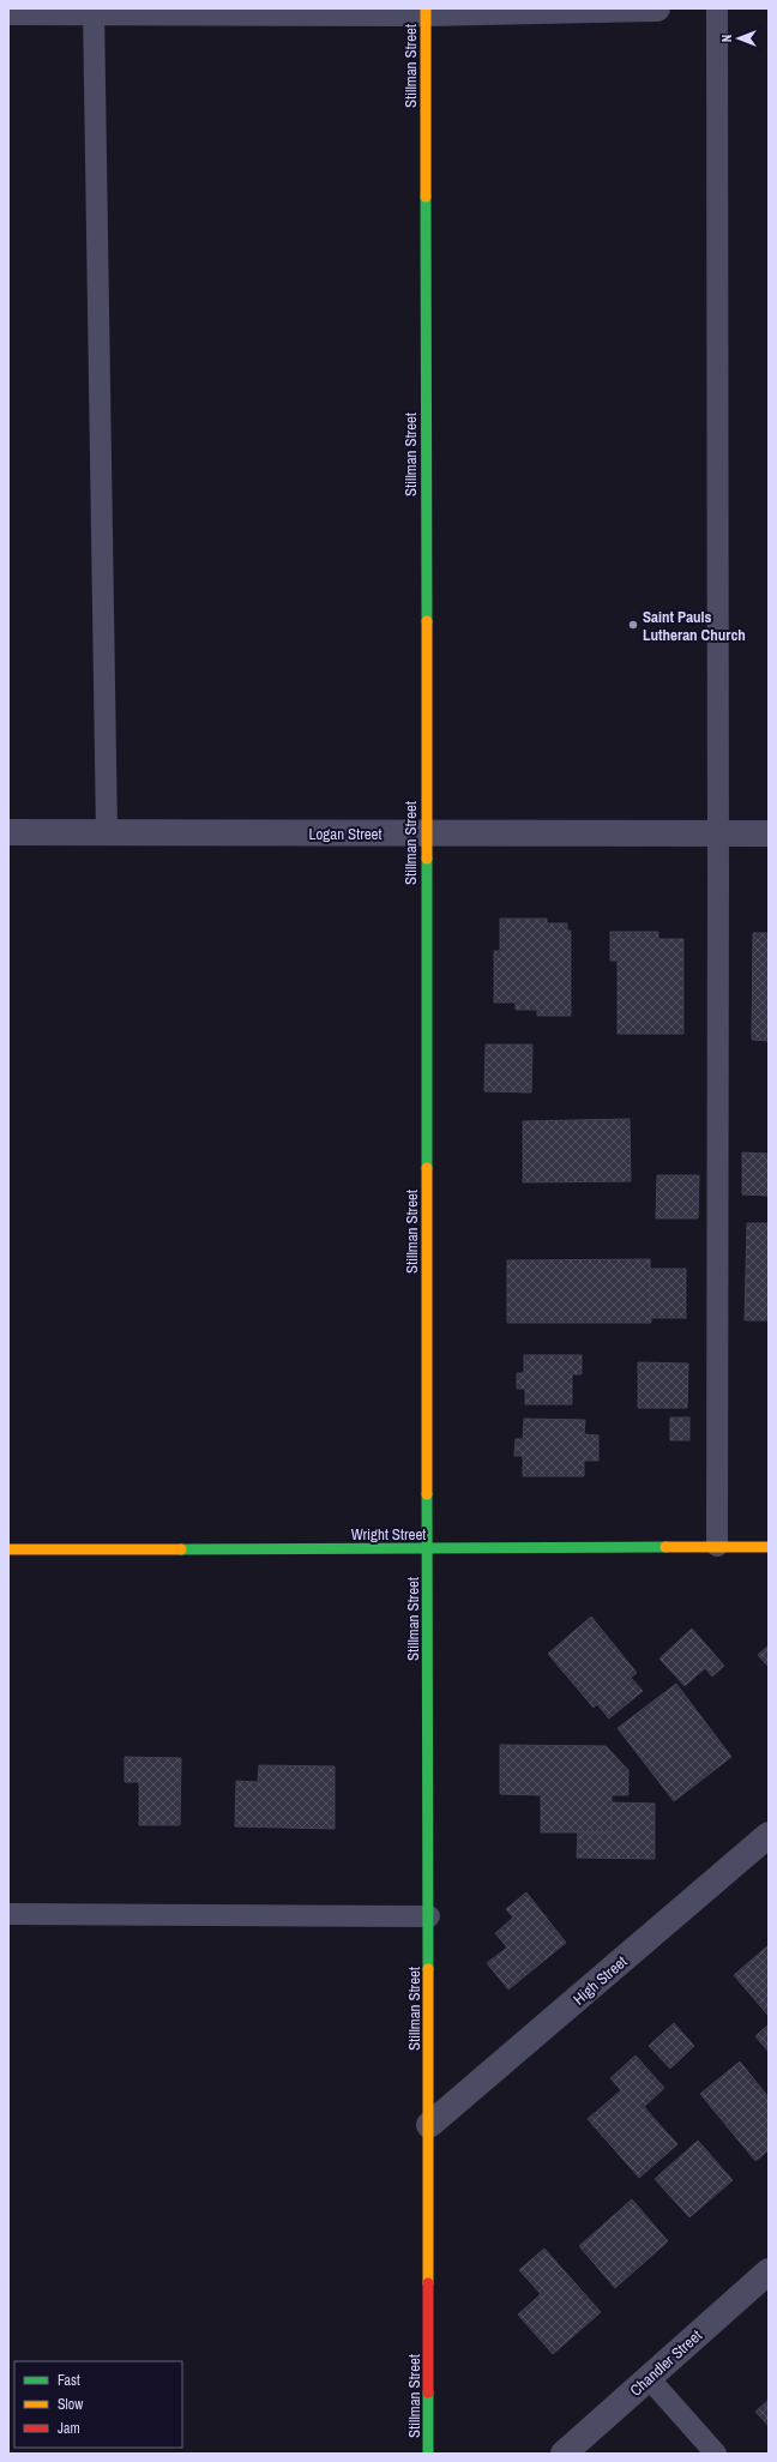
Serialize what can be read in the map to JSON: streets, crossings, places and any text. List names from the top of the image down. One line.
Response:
{"streets":{"street":["Stillman Street","Logan Street","Wright Street","High Street","Chandler Street"]},"crossings":[["Stillman Street","Logan Street"],["Stillman Street","Wright Street"],["Stillman Street","High Street"]],"places":["Saint Pauls Lutheran Church"],"legend":["Fast","Slow","Jam"],"north":"left"}
